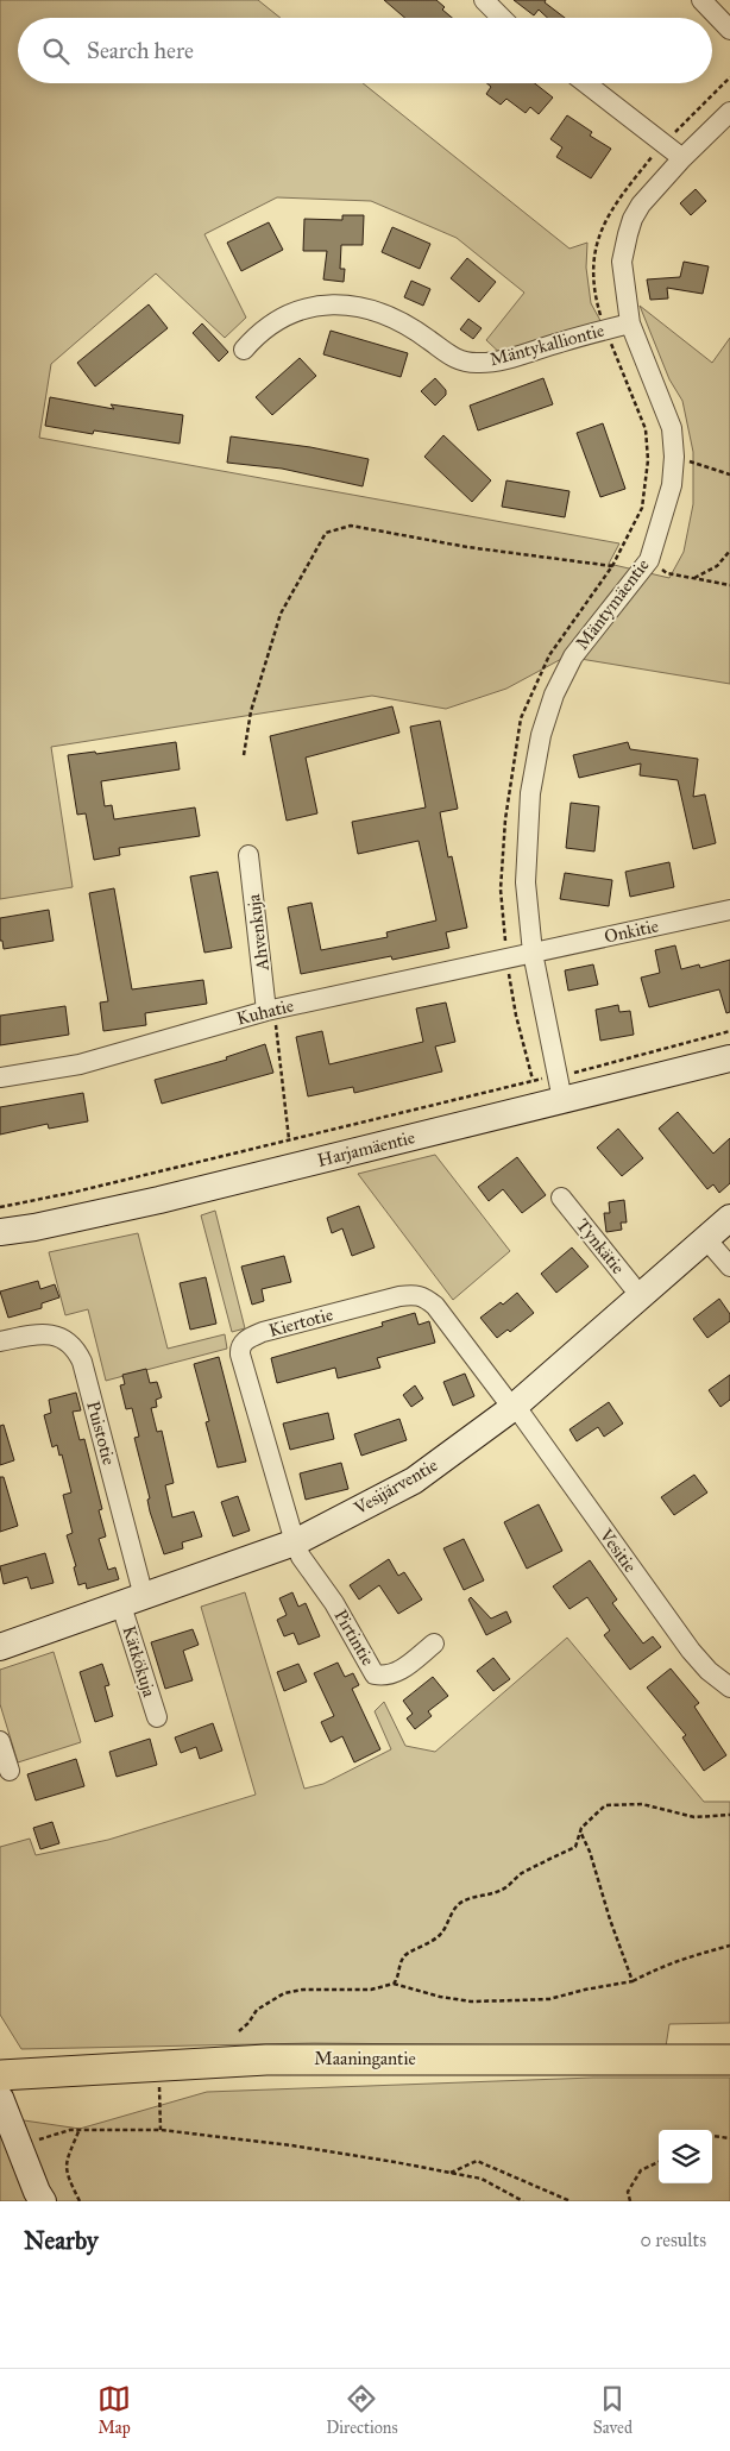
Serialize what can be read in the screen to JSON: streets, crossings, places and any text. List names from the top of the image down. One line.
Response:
{"streets":{"main road":["Maaningantie"],"street":["Mäntykalliontie","Mäntymäentie","Onkitie","Ahvenkuja","Kuhatie","Harjamäentie","Tynkätie","Kiertotie","Puistotie","Vesijärventie","Vesitie","Pirtintie","Kätkökuja"]},"crossings":[["Mäntykalliontie","Mäntymäentie"],["Mäntymäentie","Onkitie"],["Mäntymäentie","Kuhatie"],["Mäntymäentie","Harjamäentie"],["Onkitie","Kuhatie"],["Ahvenkuja","Kuhatie"],["Tynkätie","Vesijärventie"],["Kiertotie","Vesijärventie"],["Kiertotie","Vesitie"],["Kiertotie","Pirtintie"],["Puistotie","Vesijärventie"],["Puistotie","Kätkökuja"],["Vesijärventie","Vesitie"],["Vesijärventie","Pirtintie"],["Vesijärventie","Kätkökuja"]],"page":{"search":"Search here","heading":["Nearby","0 results"],"nav":["Map","Directions","Saved"]}}
